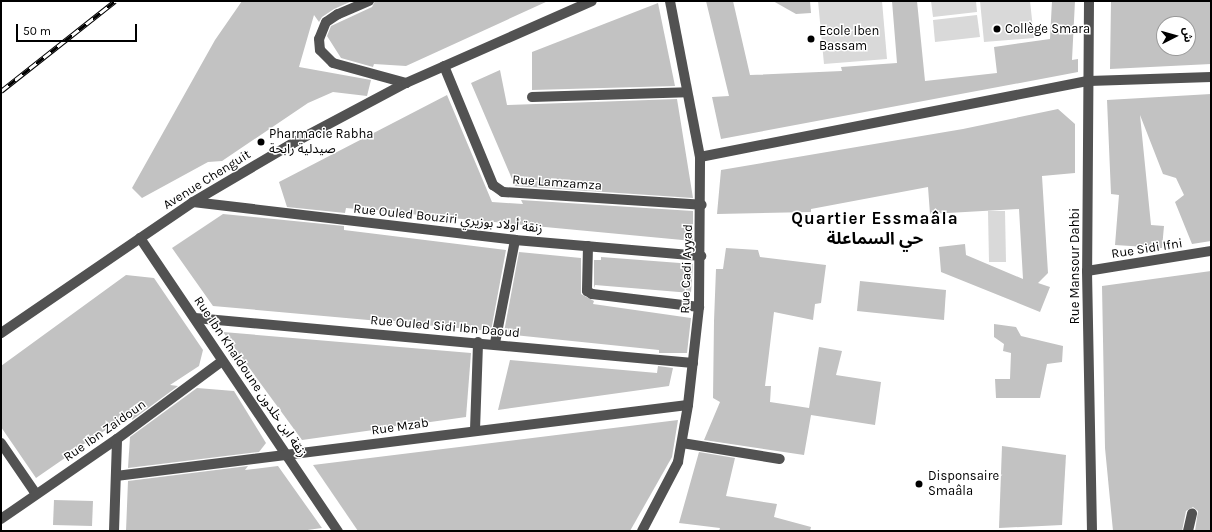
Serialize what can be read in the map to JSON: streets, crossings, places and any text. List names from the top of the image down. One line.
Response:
{"streets":{"street":["Avenue Chenguit","Rue Lamzamza","Rue Ouled Bouziri زنقة أولاد بوزيري","Rue Sidi Ifni","Rue Mansour Dahbi","Rue Cadi Ayyad","Rue Ouled Sidi Ibn Daoud","Rue Ibn Khaldoune زنقة ابن خلدون","Rue Mzab","Rue Ibn Zaidoun"]},"crossings":[["Avenue Chenguit","Rue Lamzamza"],["Avenue Chenguit","Rue Ouled Bouziri زنقة أولاد بوزيري"],["Avenue Chenguit","Rue Ibn Khaldoune زنقة ابن خلدون"],["Rue Lamzamza","Rue Cadi Ayyad"],["Rue Ouled Bouziri زنقة أولاد بوزيري","Rue Cadi Ayyad"],["Rue Sidi Ifni","Rue Mansour Dahbi"],["Rue Cadi Ayyad","Rue Ouled Sidi Ibn Daoud"],["Rue Cadi Ayyad","Rue Mzab"],["Rue Ouled Sidi Ibn Daoud","Rue Ibn Khaldoune زنقة ابن خلدون"],["Rue Ibn Khaldoune زنقة ابن خلدون","Rue Mzab"],["Rue Ibn Khaldoune زنقة ابن خلدون","Rue Ibn Zaidoun"]],"districts":["Quartier Essmaâla حي السماعلة"],"places":["Collège Smara","Ecole Iben Bassam","Pharmacie Rabha صيدلية رابحة","Disponsaire Smaâla"],"scale_bar":"50 m","north":"right"}
